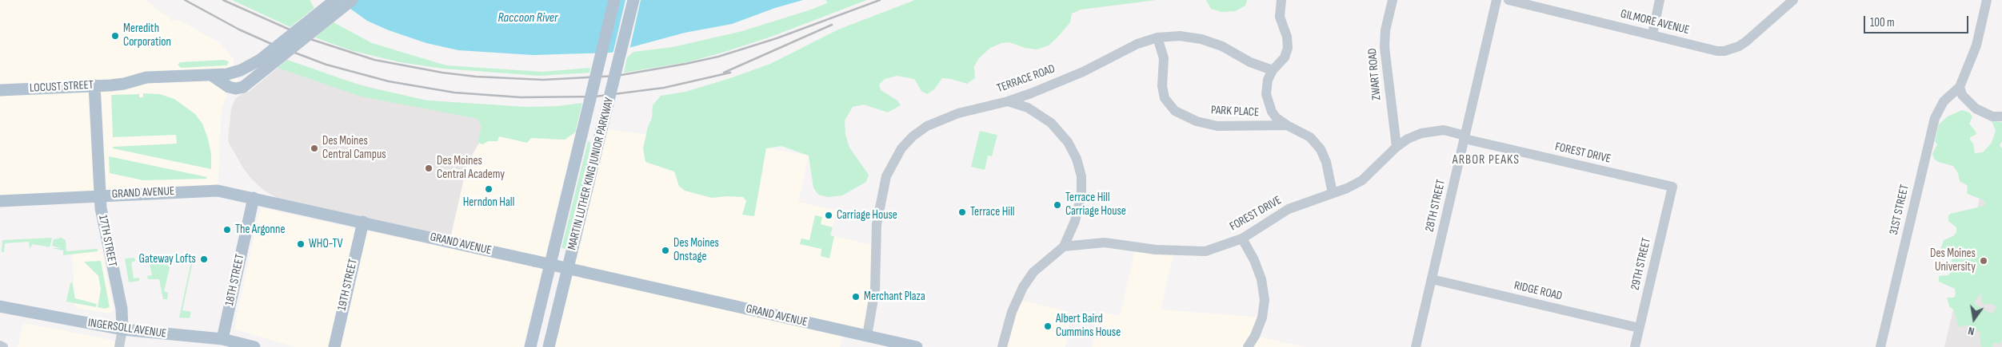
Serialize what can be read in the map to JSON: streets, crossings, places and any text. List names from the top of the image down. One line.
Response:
{"streets":{"main road":["LOCUST STREET","MARTIN LUTHER KING JUNIOR PARKWAY","GRAND AVENUE","17TH STREET","18TH STREET","19TH STREET","INGERSOLL AVENUE"],"street":["GILMORE AVENUE","ZWART ROAD","TERRACE ROAD","PARK PLACE","FOREST DRIVE","28TH STREET","31ST STREET","29TH STREET","RIDGE ROAD"]},"crossings":[["ZWART ROAD","FOREST DRIVE"],["TERRACE ROAD","PARK PLACE"],["TERRACE ROAD","GRAND AVENUE"],["LOCUST STREET","17TH STREET"],["PARK PLACE","FOREST DRIVE"],["FOREST DRIVE","28TH STREET"],["FOREST DRIVE","29TH STREET"],["GRAND AVENUE","17TH STREET"],["GRAND AVENUE","18TH STREET"],["GRAND AVENUE","19TH STREET"],["28TH STREET","RIDGE ROAD"],["17TH STREET","INGERSOLL AVENUE"],["29TH STREET","RIDGE ROAD"],["18TH STREET","INGERSOLL AVENUE"]],"districts":["ARBOR PEAKS"],"water":["Raccoon River"],"places":["Meredith Corporation","Des Moines Central Campus","Des Moines Central Academy","Herndon Hall","Terrace Hill Carriage House","Terrace Hill","Carriage House","The Argonne","WHO-TV","Des Moines Onstage","Gateway Lofts","Des Moines University","Merchant Plaza","Albert Baird Cummins House"],"scale_bar":"100 m","north":"bottom"}
